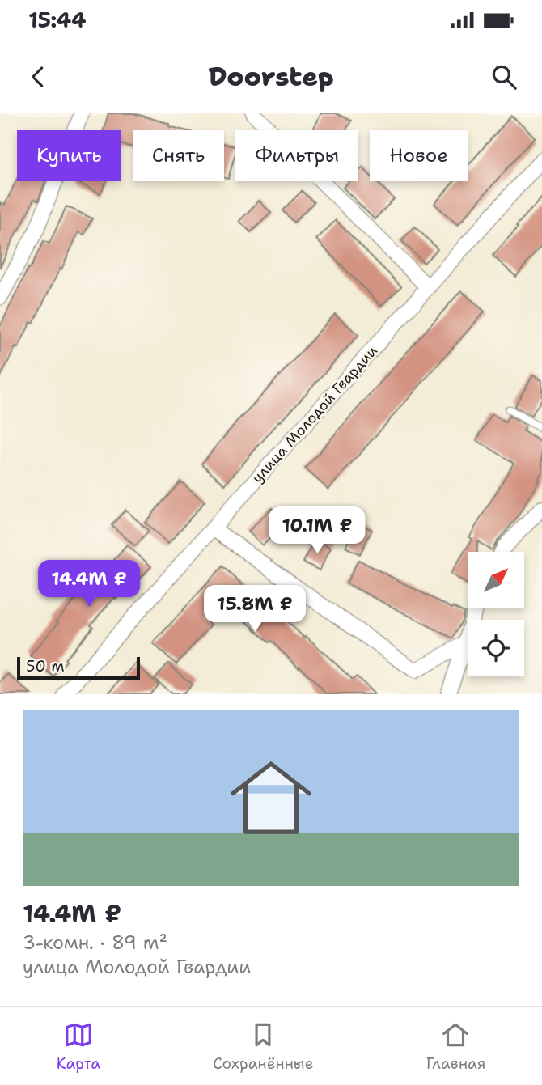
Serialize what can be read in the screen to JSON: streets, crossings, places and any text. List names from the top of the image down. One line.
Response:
{"streets":{"street":["улица Молодой Гвардии"]},"scale_bar":"50 m","north":"top right","page":{"status":"15:44","header":"Doorstep","chip":["Купить","Снять","Фильтры","Новое"],"price":["10.1M ₽","14.4M ₽","15.8M ₽"],"scale":"50 m","list":[{"name":"14.4M ₽","note":"3-комн. · 89 m² · улица Молодой Гвардии"}],"tabs":["Карта","Сохранённые","Главная"]}}
